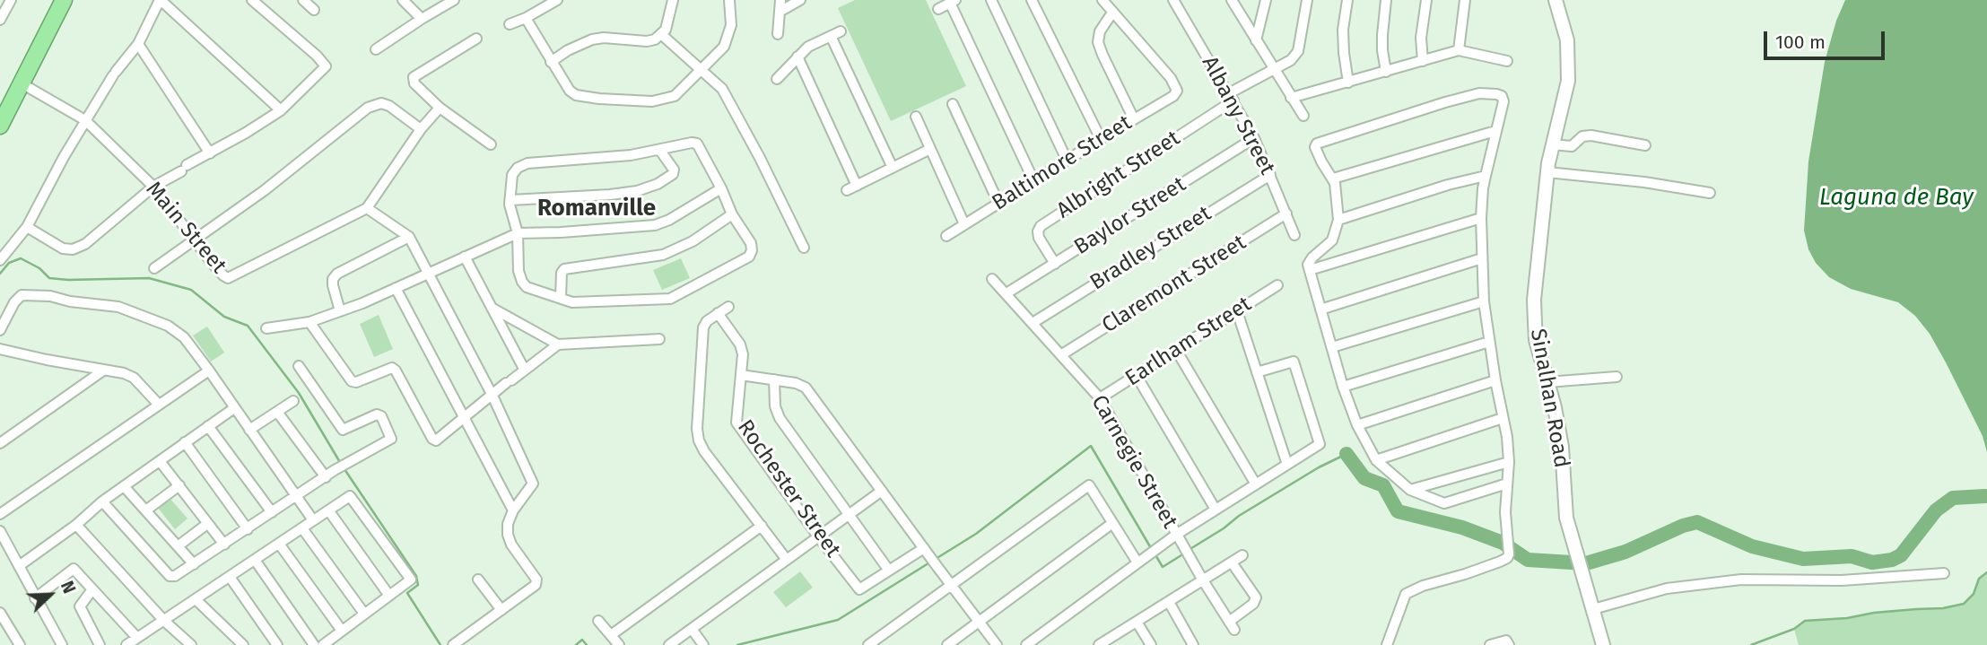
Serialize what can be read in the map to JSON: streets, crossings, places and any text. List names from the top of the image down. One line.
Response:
{"streets":{"street":["Albany Street","Baltimore Street","Albright Street","Baylor Street","Main Street","Bradley Street","Claremont Street","Earlham Street","Sinalhan Road","Carnegie Street","Rochester Street"]},"crossings":[["Albany Street","Albright Street"],["Albany Street","Baylor Street"],["Albany Street","Bradley Street"],["Albany Street","Claremont Street"],["Albright Street","Baylor Street"],["Baylor Street","Carnegie Street"],["Bradley Street","Carnegie Street"],["Claremont Street","Carnegie Street"],["Earlham Street","Carnegie Street"]],"districts":["Romanville"],"water":["Laguna de Bay"],"scale_bar":"100 m","north":"top right"}
